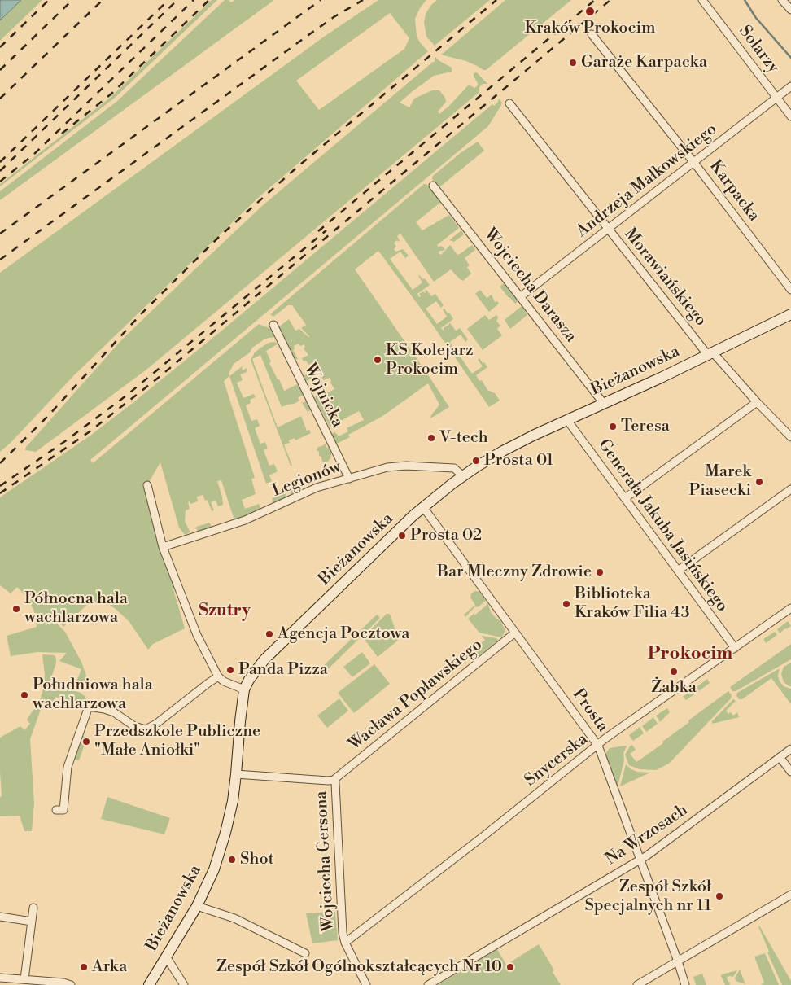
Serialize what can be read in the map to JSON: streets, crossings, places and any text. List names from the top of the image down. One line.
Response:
{"streets":{"street":["Solarzy","Andrzeja Małkowskiego","Karpacka","Morawiańskiego","Wojciecha Darasza","Bieżanowska","Wojnicka","Legionów","Generała Jakuba Jasińskiego","Wacława Popławskiego","Prosta","Snycerska","Na Wrzosach","Wojciecha Gersona"]},"crossings":[["Solarzy","Andrzeja Małkowskiego"],["Andrzeja Małkowskiego","Karpacka"],["Andrzeja Małkowskiego","Morawiańskiego"],["Andrzeja Małkowskiego","Wojciecha Darasza"],["Morawiańskiego","Bieżanowska"],["Wojciecha Darasza","Bieżanowska"],["Bieżanowska","Legionów"],["Bieżanowska","Generała Jakuba Jasińskiego"],["Bieżanowska","Prosta"],["Bieżanowska","Wojciecha Gersona"],["Wojnicka","Legionów"],["Generała Jakuba Jasińskiego","Snycerska"],["Wacława Popławskiego","Prosta"],["Wacława Popławskiego","Wojciecha Gersona"],["Prosta","Snycerska"],["Prosta","Na Wrzosach"],["Snycerska","Wojciecha Gersona"]],"districts":["Szutry","Prokocim"],"places":["Kraków Prokocim","Garaże Karpacka","KS Kolejarz Prokocim","Teresa","V-tech","Prosta 01","Marek Piasecki","Prosta 02","Bar Mleczny Zdrowie","Biblioteka Kraków Filia 43","Północna hala wachlarzowa","Agencja Pocztowa","Panda Pizza","Żabka","Południowa hala wachlarzowa","Przedszkole Publiczne \"Małe Aniołki\"","Shot","Zespół Szkół Specjalnych nr 11","Arka","Zespół Szkół Ogólnokształcących Nr 10"]}
